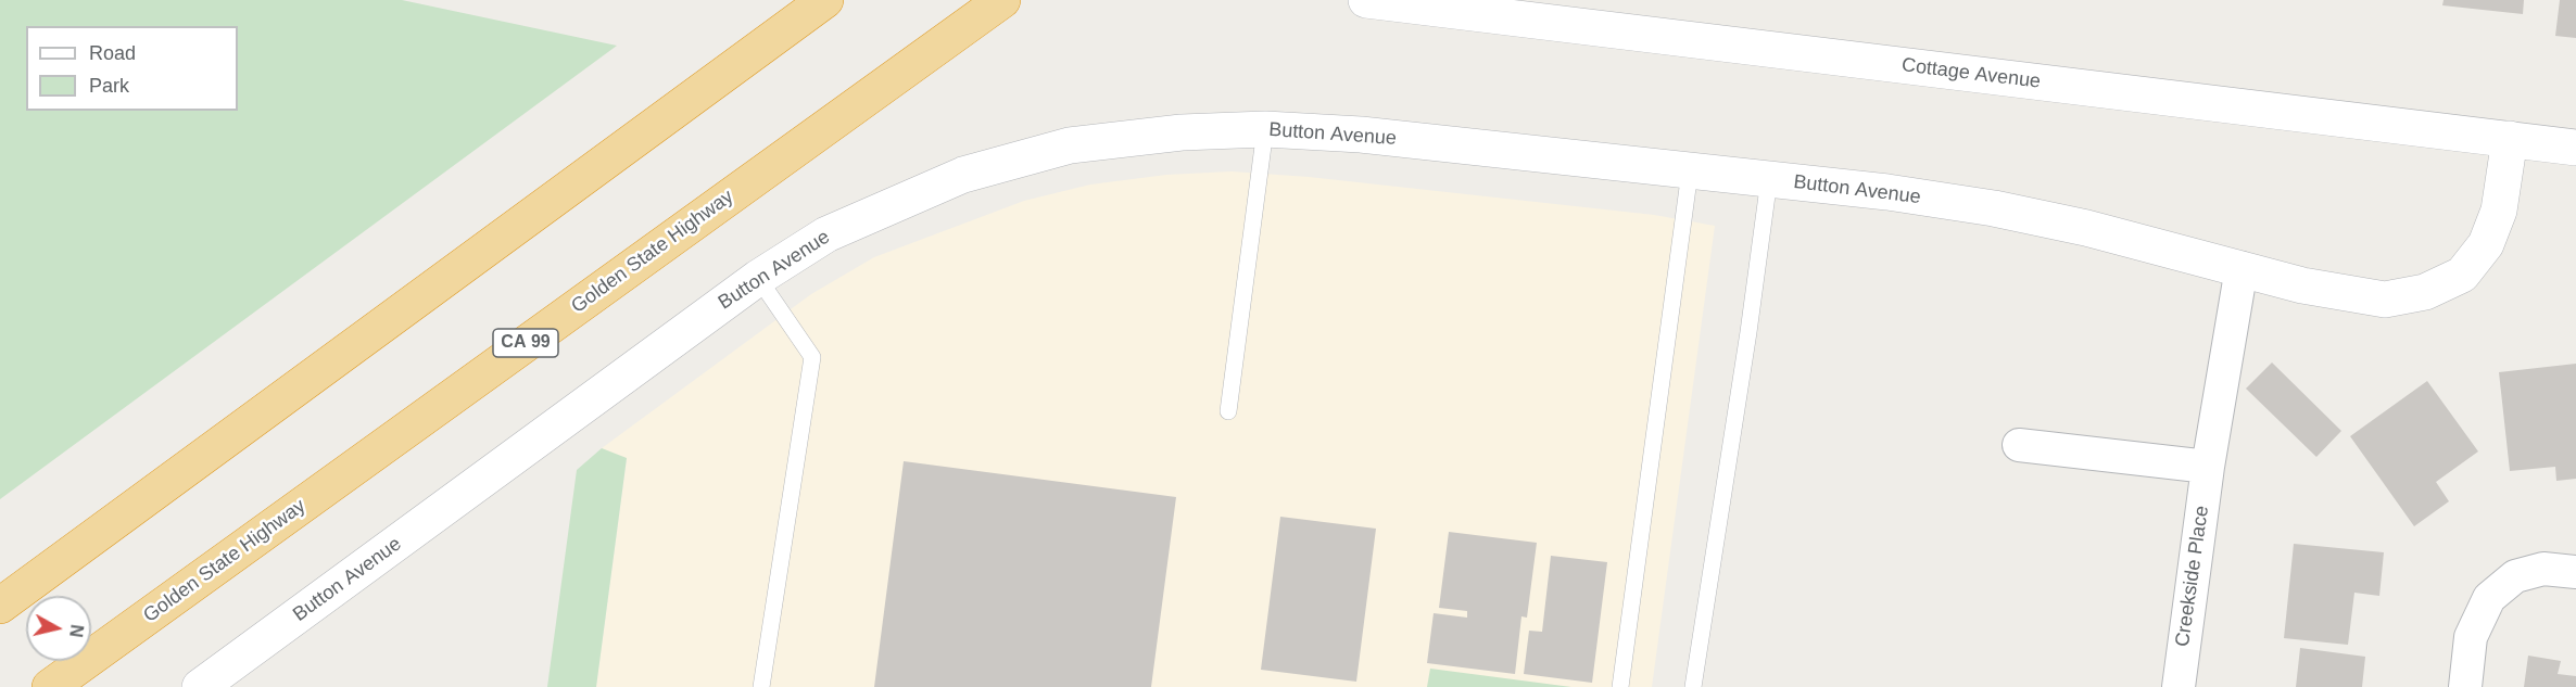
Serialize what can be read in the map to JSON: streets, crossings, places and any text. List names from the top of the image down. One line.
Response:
{"streets":{"highway":["Golden State Highway","CA 99"],"street":["Cottage Avenue","Button Avenue","Creekside Place"]},"crossings":[["Cottage Avenue","Button Avenue"],["Button Avenue","Creekside Place"]],"legend":["Road","Park"],"north":"right"}
